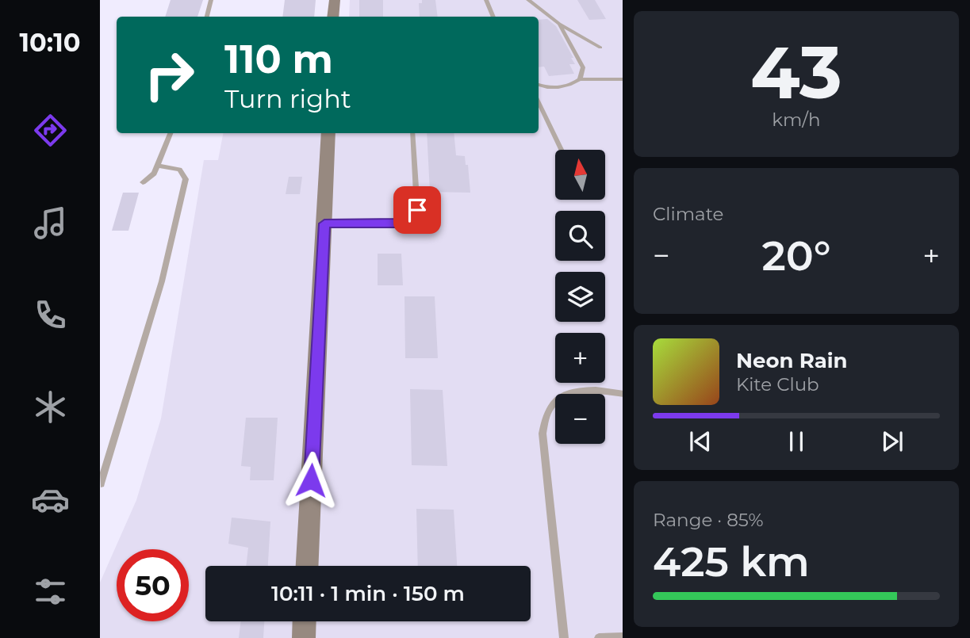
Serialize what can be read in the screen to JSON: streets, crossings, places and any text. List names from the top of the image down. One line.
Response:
{"north":"top","page":{"tabs":"10:10","tile":[["43","km/h"],"Climate",["Range · 85%","425 km"]],"turn":["110 m","Turn right"],"map_buttons":["+","−"],"heat":["−","20°","+"],"song":["Neon Rain","Kite Club"],"limit":"50","trip":"10:11 · 1 min · 150 m"}}
